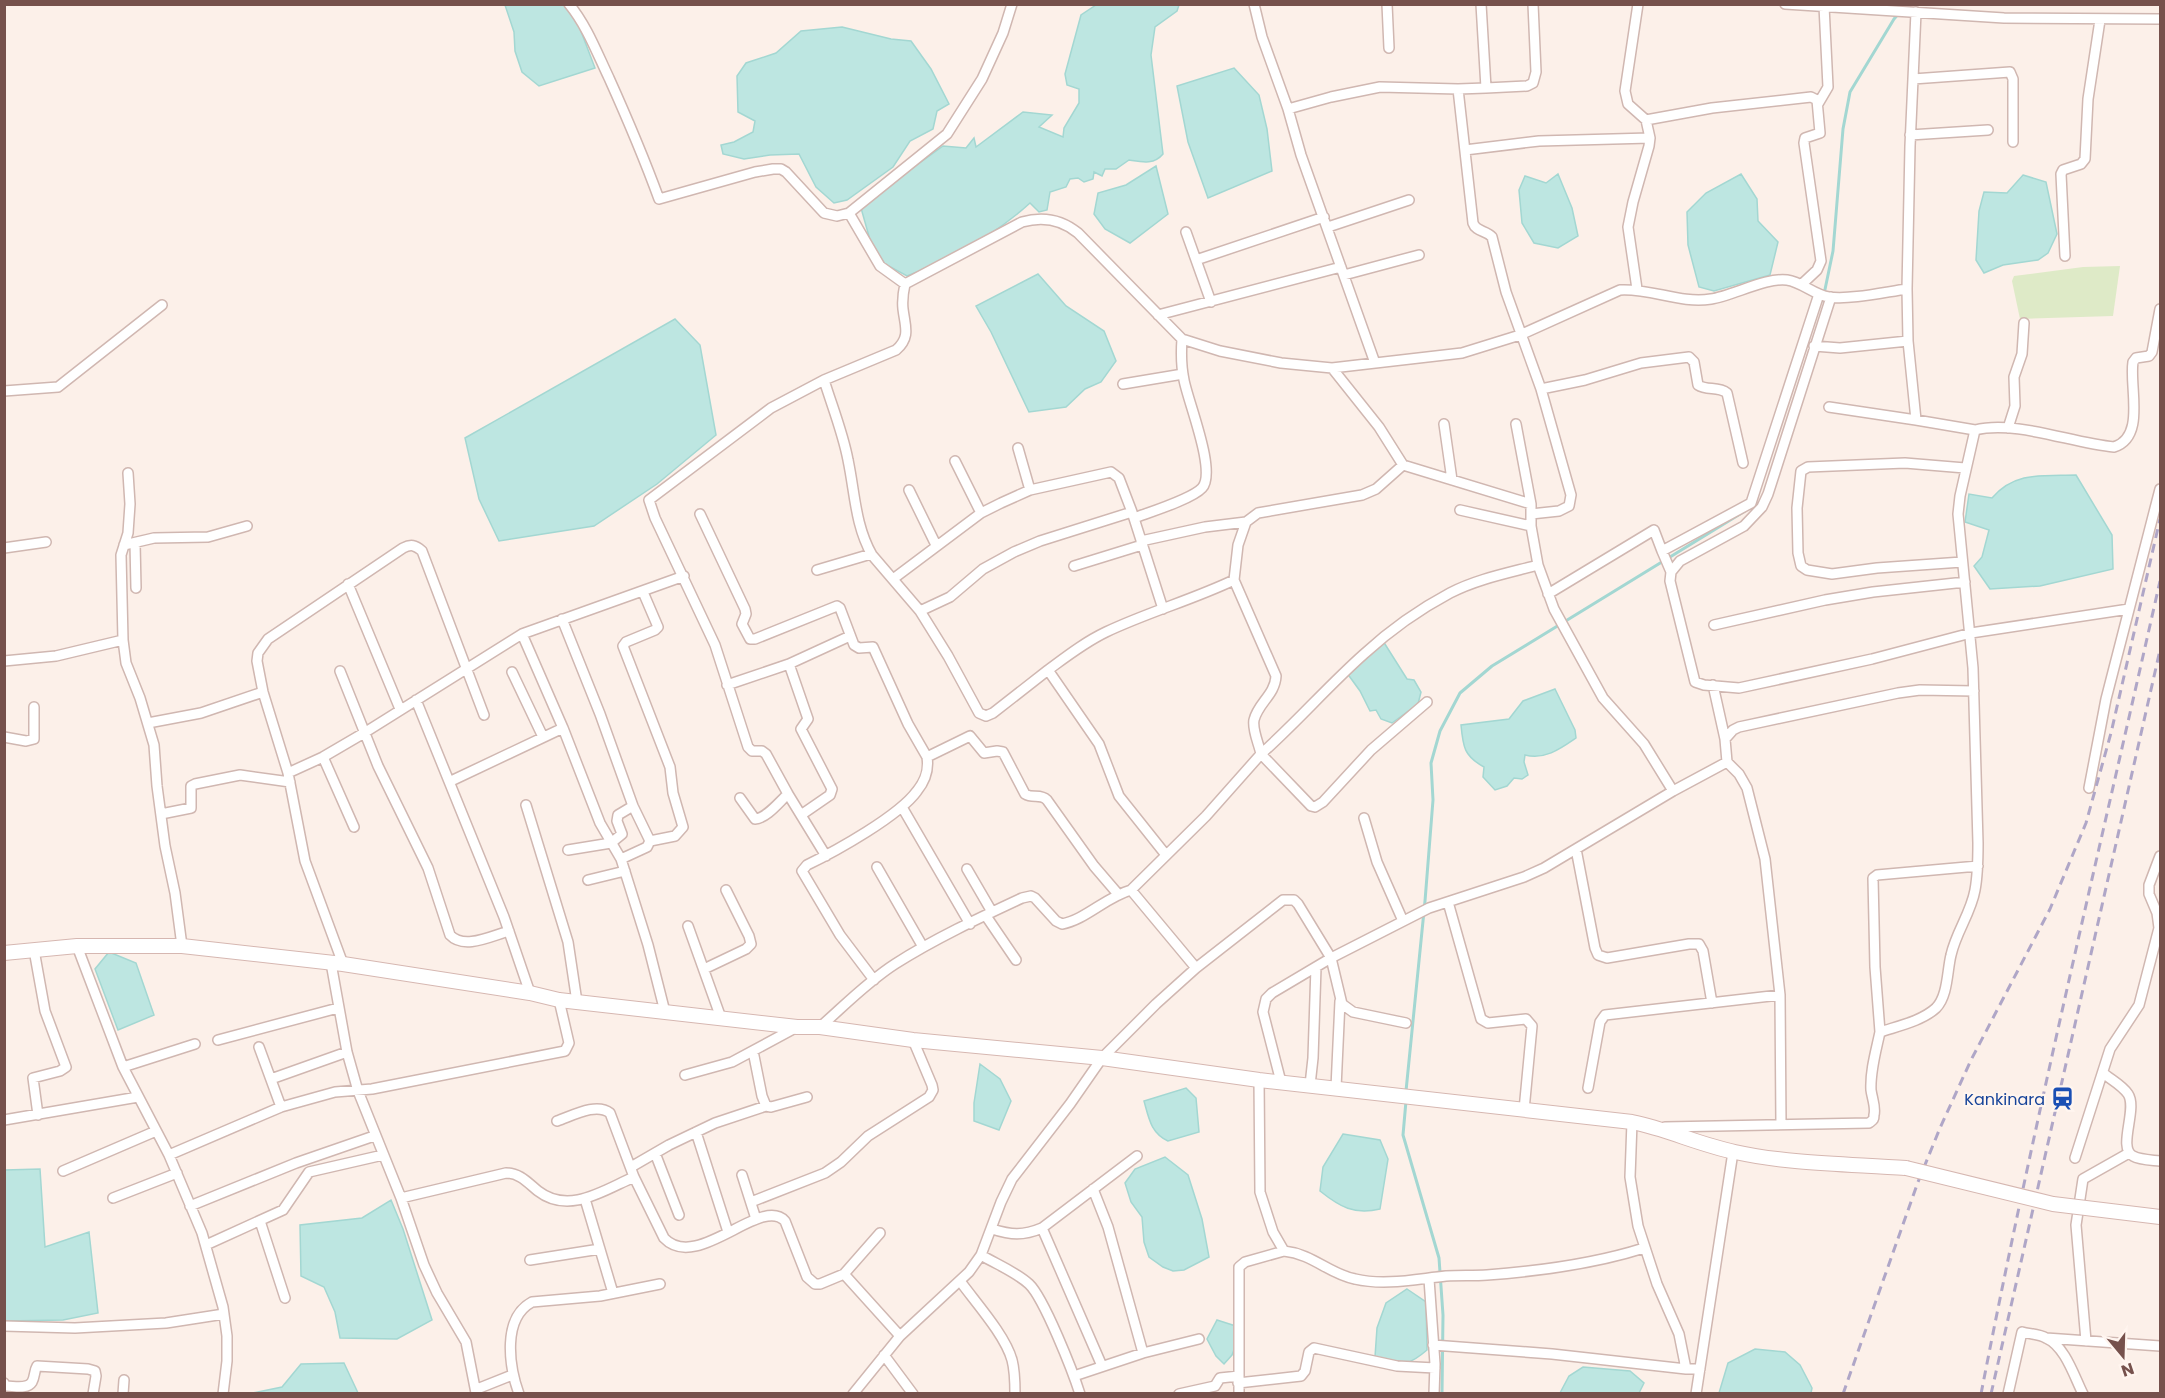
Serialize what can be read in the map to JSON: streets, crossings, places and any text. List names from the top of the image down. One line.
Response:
{"places":{"station":["Kankinara"]},"north":"bottom"}
